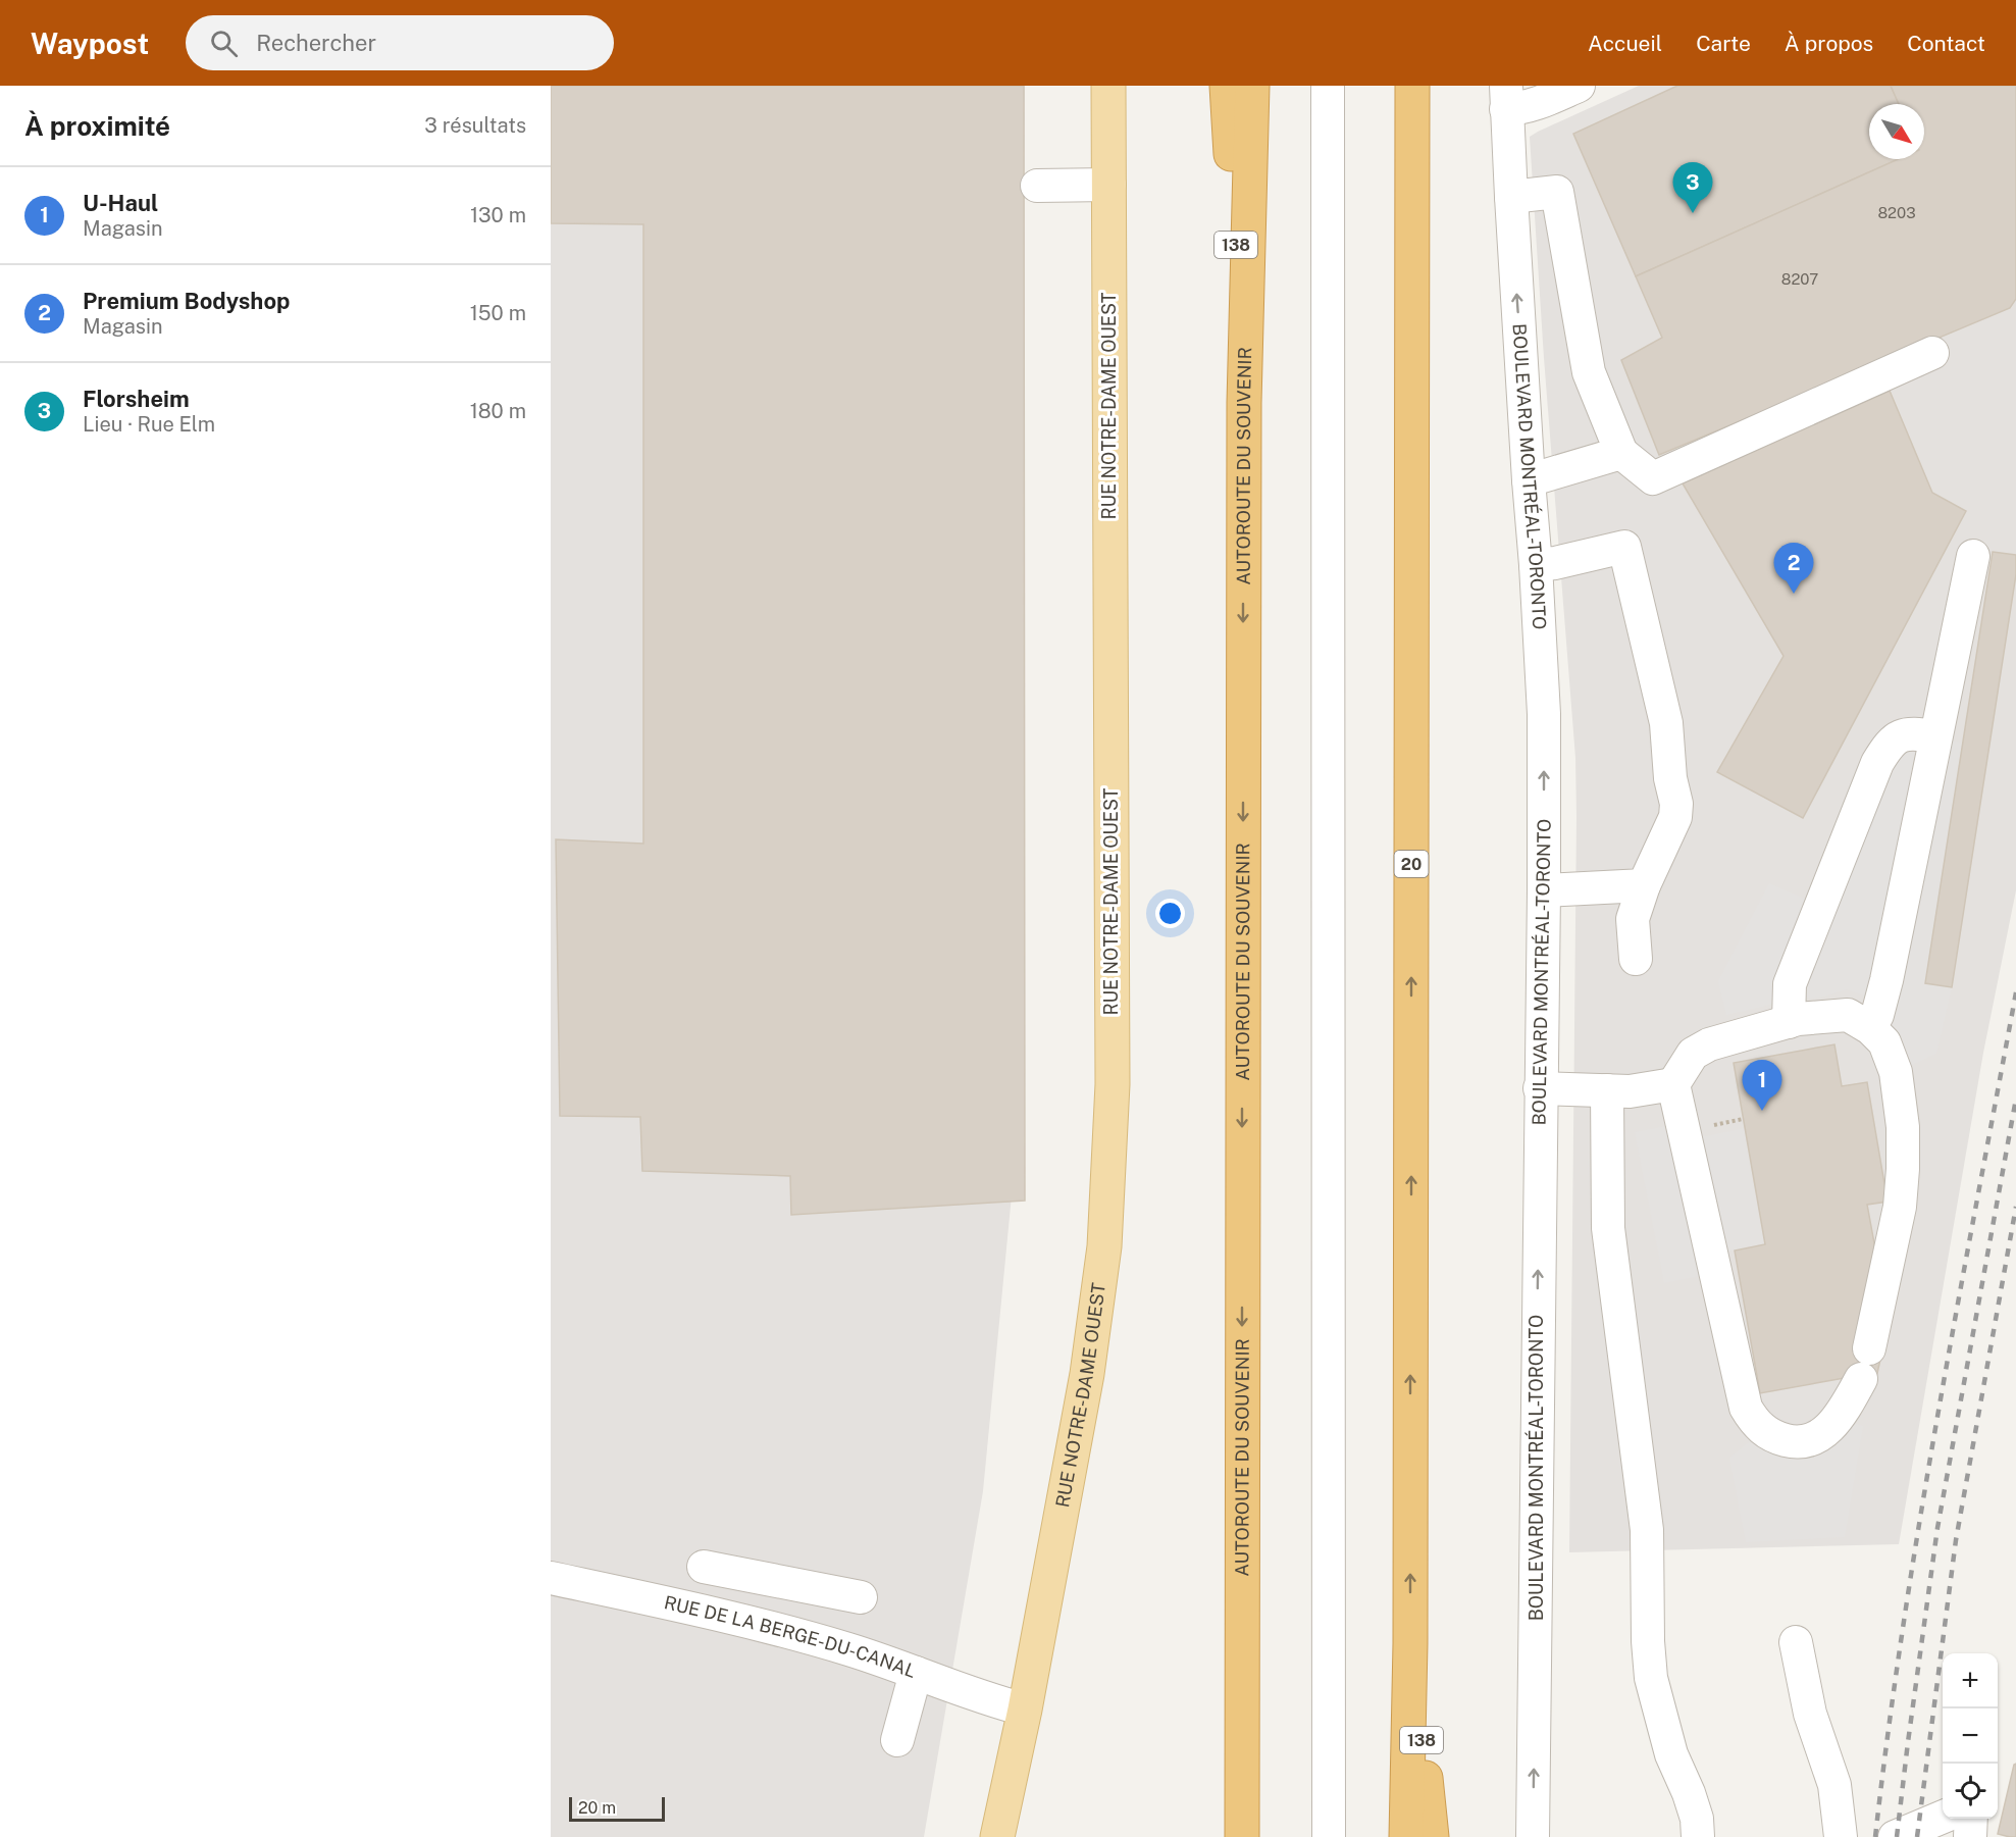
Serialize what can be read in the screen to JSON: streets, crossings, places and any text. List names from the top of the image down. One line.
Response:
{"streets":{"highway":["138","AUTOROUTE DU SOUVENIR","20"],"main road":["RUE NOTRE-DAME OUEST"],"street":["BOULEVARD MONTRÉAL-TORONTO","RUE DE LA BERGE-DU-CANAL"]},"crossings":[["138","AUTOROUTE DU SOUVENIR"],["138","20"],["RUE NOTRE-DAME OUEST","RUE DE LA BERGE-DU-CANAL"]],"house_numbers":["8203","8207"],"scale_bar":"20 m","north":"bottom right","page":{"header":"Waypost","search":"Rechercher","nav":["Accueil","Carte","À propos","Contact"],"heading":["À proximité","3 résultats"],"pins":["3","2","1"],"list":[{"mark":"1","name":"U-Haul","note":"Magasin","value":"130 m"},{"mark":"2","name":"Premium Bodyshop","note":"Magasin","value":"150 m"},{"mark":"3","name":"Florsheim","note":"Lieu · Rue Elm","value":"180 m"}],"map_buttons":["+","−"],"scale":"20 m"}}
